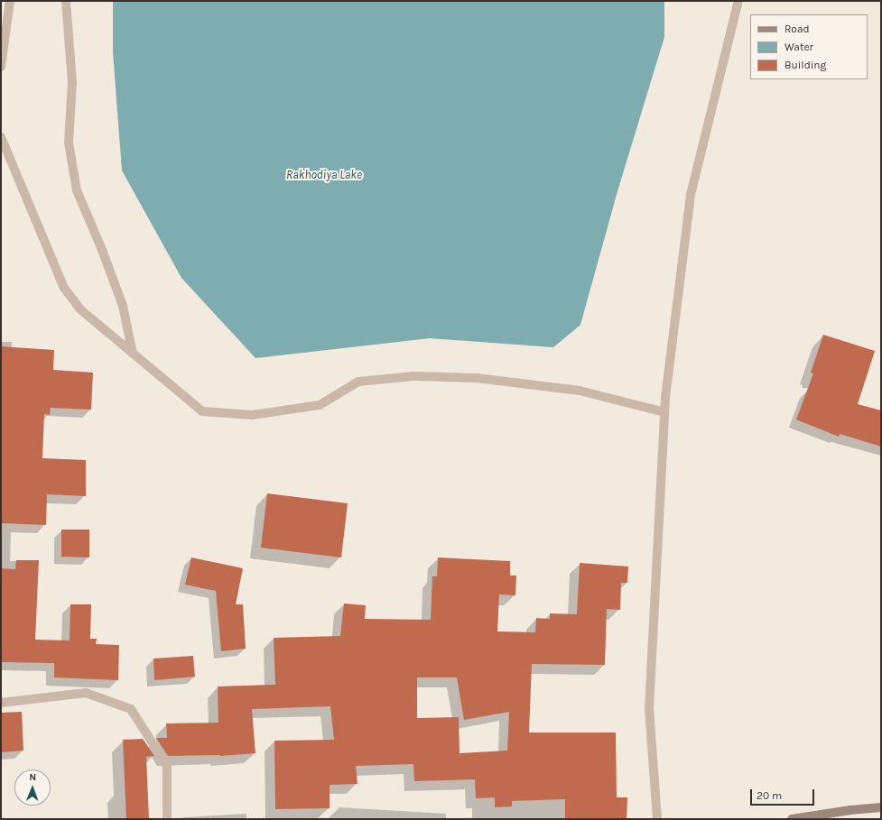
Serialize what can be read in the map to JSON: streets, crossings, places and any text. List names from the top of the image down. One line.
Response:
{"water":["Rakhodiya Lake"],"legend":["Road","Water","Building"],"scale_bar":"20 m","north":"top"}
